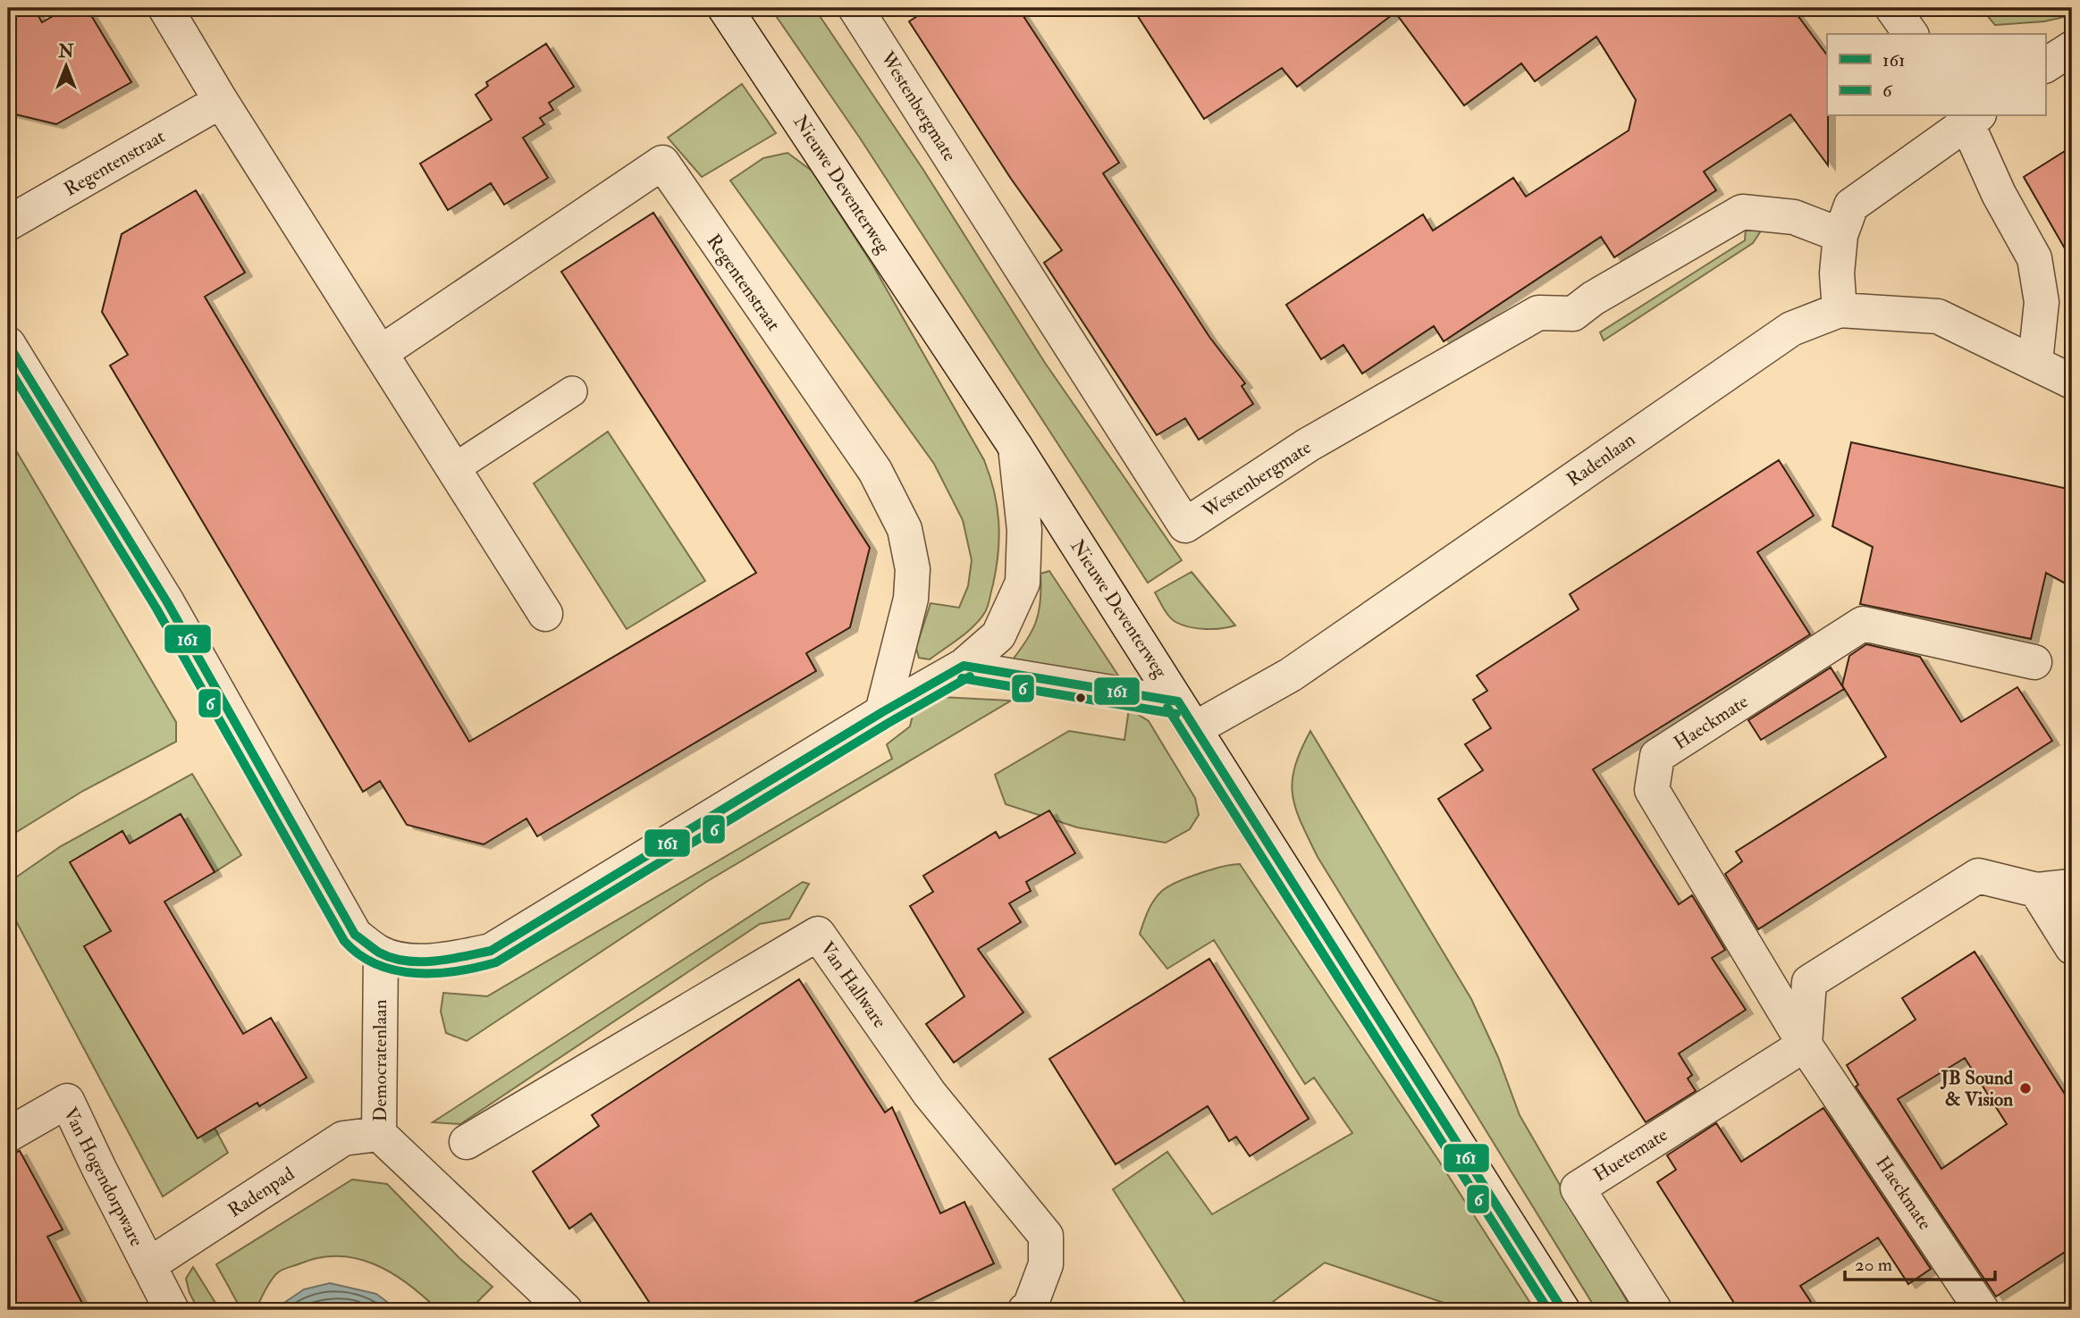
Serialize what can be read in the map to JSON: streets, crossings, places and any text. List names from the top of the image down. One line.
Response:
{"streets":{"street":["Westenbergmate","Regentenstraat","Nieuwe Deventerweg","Radenlaan","Haeckmate","Van Hallware","Democratenlaan","Huetemate","Van Hogendorpware","Radenpad"]},"crossings":[["Nieuwe Deventerweg","Radenlaan"],["Haeckmate","Huetemate"],["Democratenlaan","Radenpad"],["Van Hogendorpware","Radenpad"]],"places":["JB Sound & Vision"],"lines":["transit line 161","transit line 6"],"legend":["161","6"],"scale_bar":"20 m","north":"top"}
